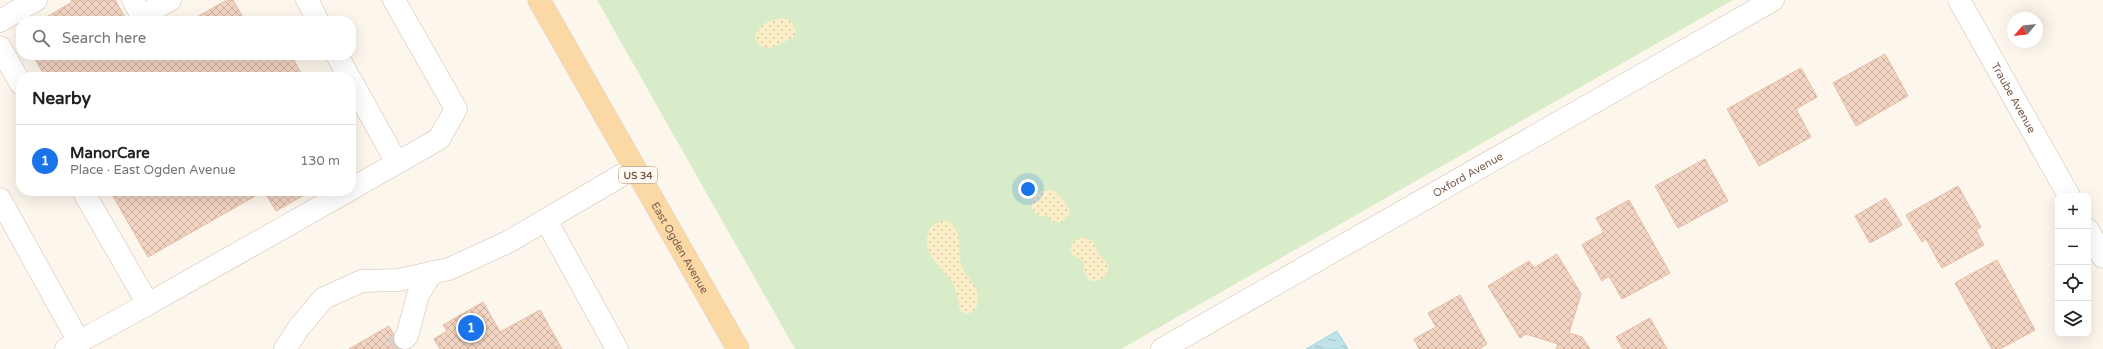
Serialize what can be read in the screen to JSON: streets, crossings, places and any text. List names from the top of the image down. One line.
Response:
{"streets":{"main road":["US 34","East Ogden Avenue"],"street":["Traube Avenue","Oxford Avenue"]},"north":"bottom left","page":{"search":"Search here","heading":"Nearby","list":[{"mark":"1","name":"ManorCare","note":"Place · East Ogden Avenue","value":"130 m"}],"map_buttons":["+","−"],"pins":"1"}}
